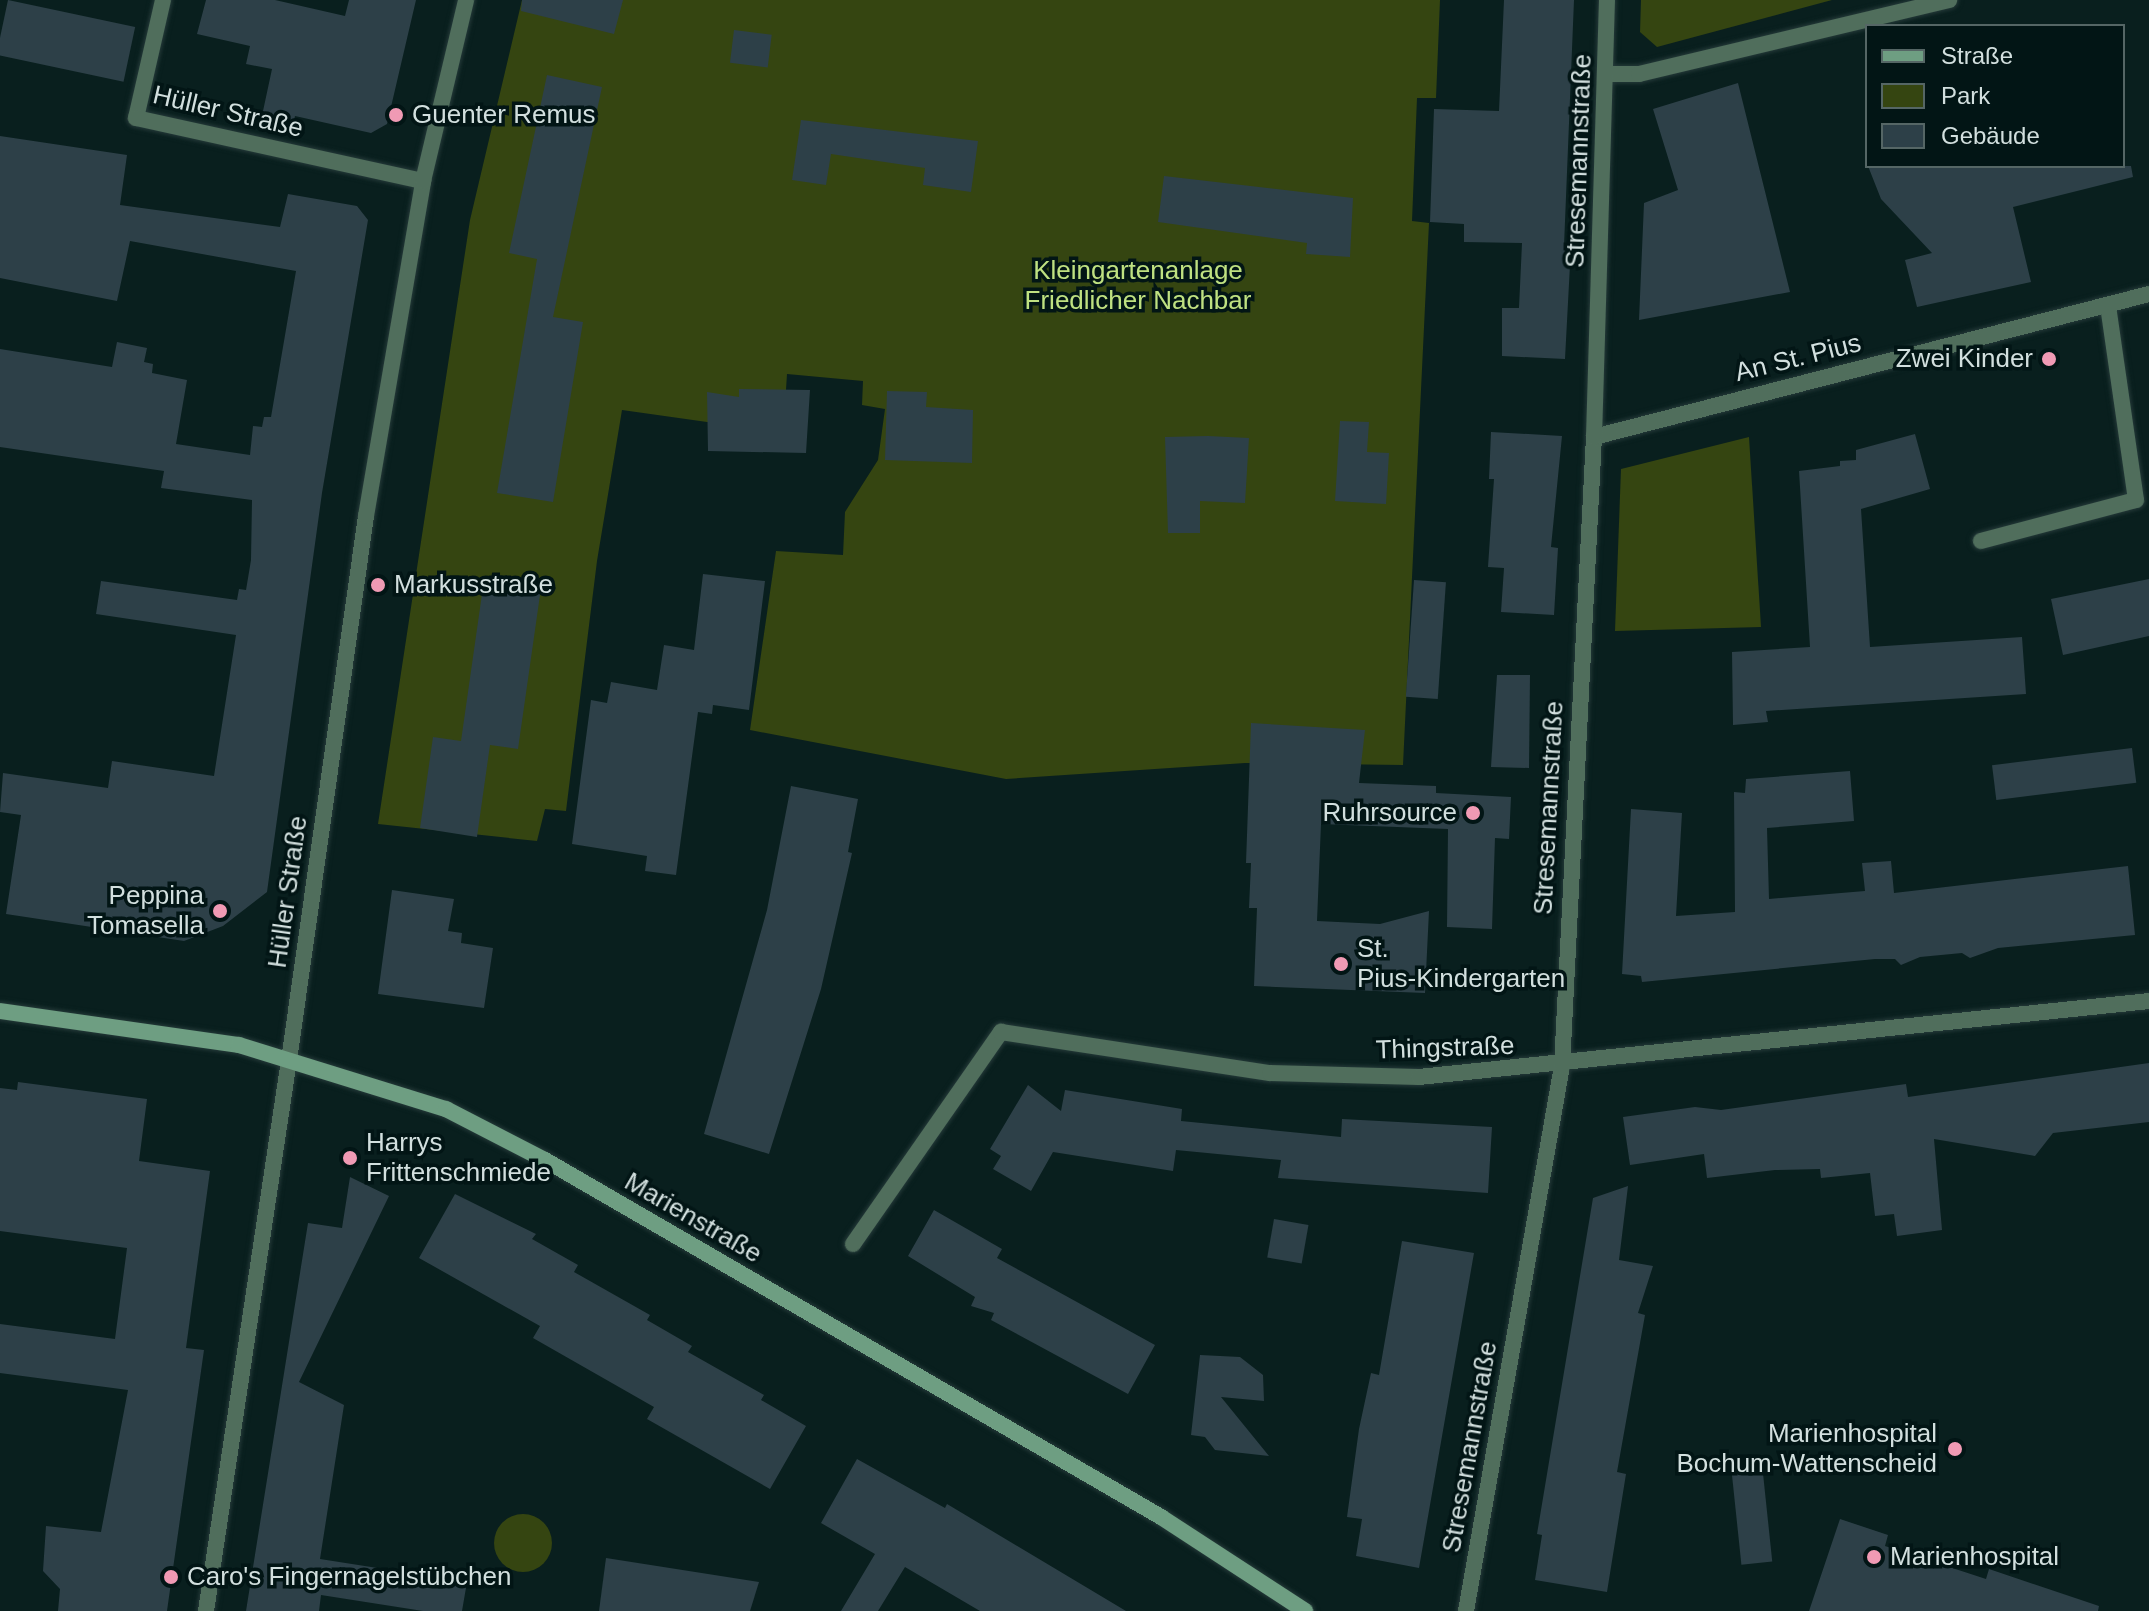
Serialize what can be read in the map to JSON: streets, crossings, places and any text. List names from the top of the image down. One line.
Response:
{"streets":{"main road":["Marienstraße"],"street":["Hüller Straße","Stresemannstraße","An St. Pius","Thingstraße"]},"crossings":[["Hüller Straße","Marienstraße"],["Stresemannstraße","An St. Pius"],["Stresemannstraße","Thingstraße"]],"parks":["Kleingartenanlage Friedlicher Nachbar"],"places":["Guenter Remus","Zwei Kinder","Markusstraße","Ruhrsource","Peppina Tomasella","St. Pius-Kindergarten","Harrys Frittenschmiede","Marienhospital Bochum-Wattenscheid","Marienhospital","Caro's Fingernagelstübchen"],"legend":["Straße","Park","Gebäude"]}
